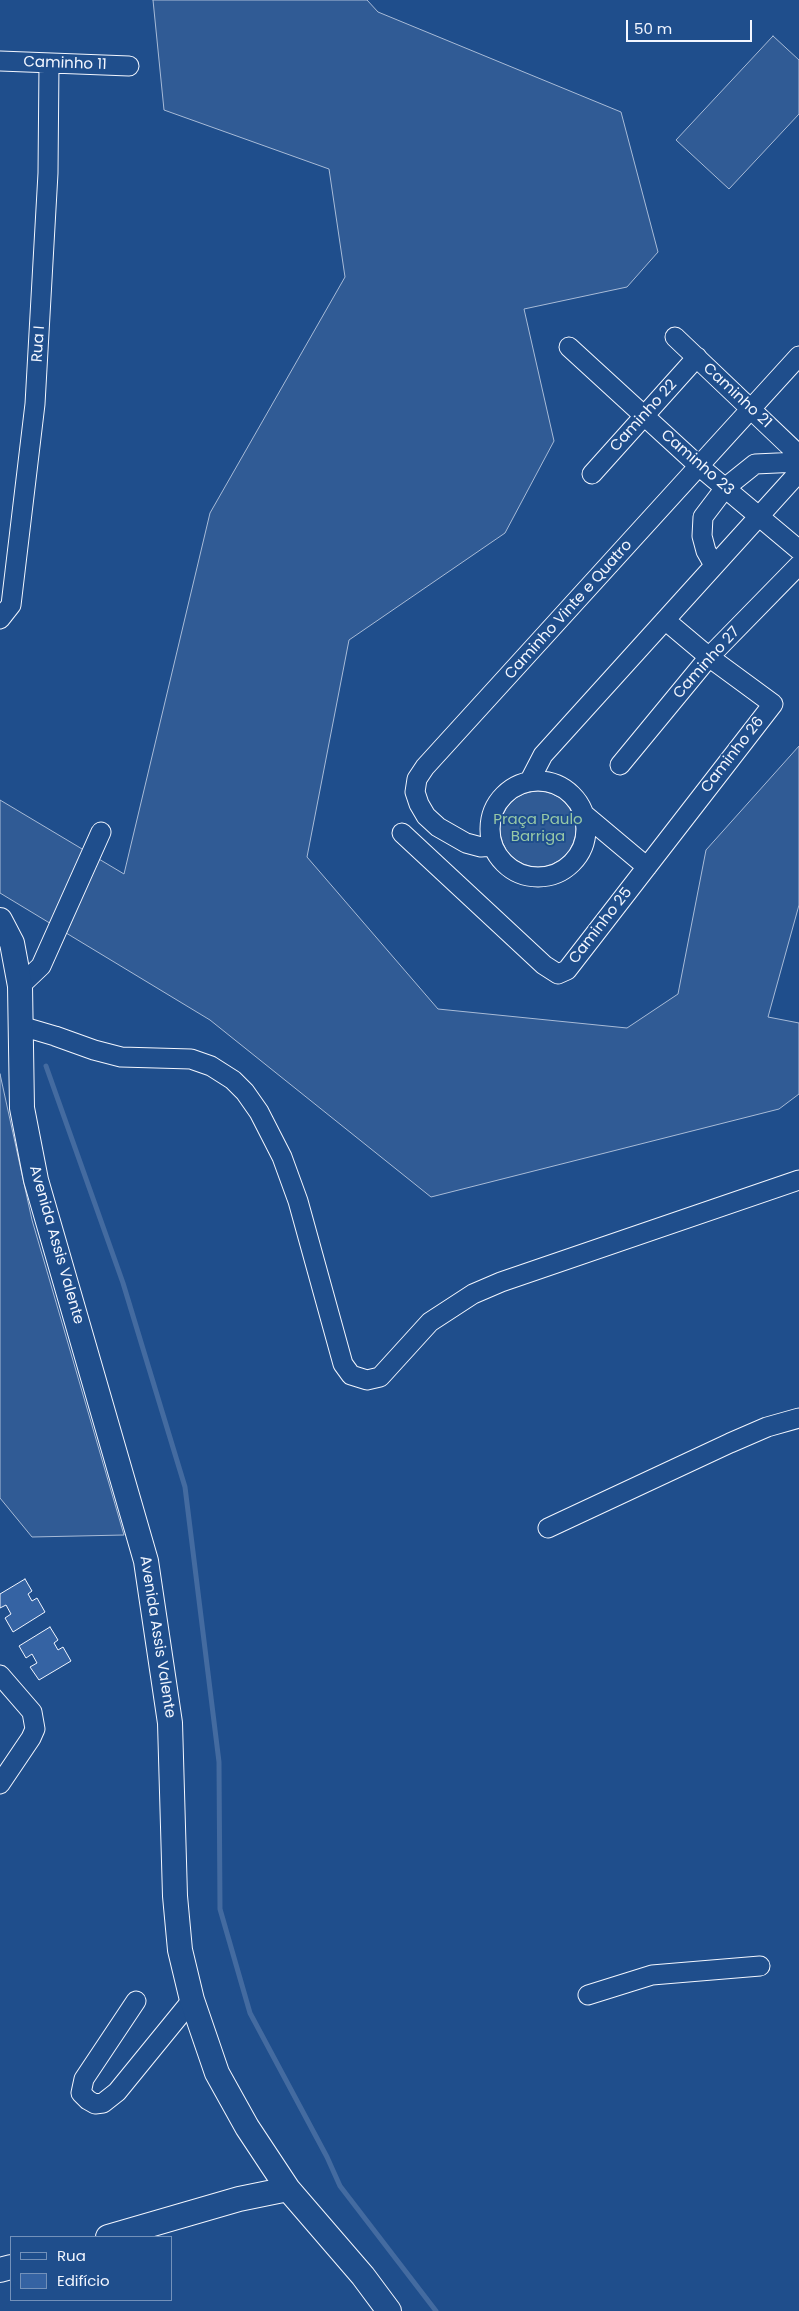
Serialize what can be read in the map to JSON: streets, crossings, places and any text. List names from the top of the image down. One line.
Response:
{"streets":{"main road":["Avenida Assis Valente"],"street":["Caminho 11","Rua I","Caminho 21","Caminho 22","Caminho 23","Caminho Vinte e Quatro","Caminho 27","Caminho 26","Caminho 25"]},"crossings":[["Caminho 11","Rua I"],["Caminho 21","Caminho 22"],["Caminho 21","Caminho Vinte e Quatro"],["Caminho 22","Caminho 23"],["Caminho 23","Caminho Vinte e Quatro"],["Caminho 27","Caminho 26"],["Caminho 26","Caminho 25"]],"parks":["Praça Paulo Barriga"],"legend":["Rua","Edifício"],"scale_bar":"50 m"}
